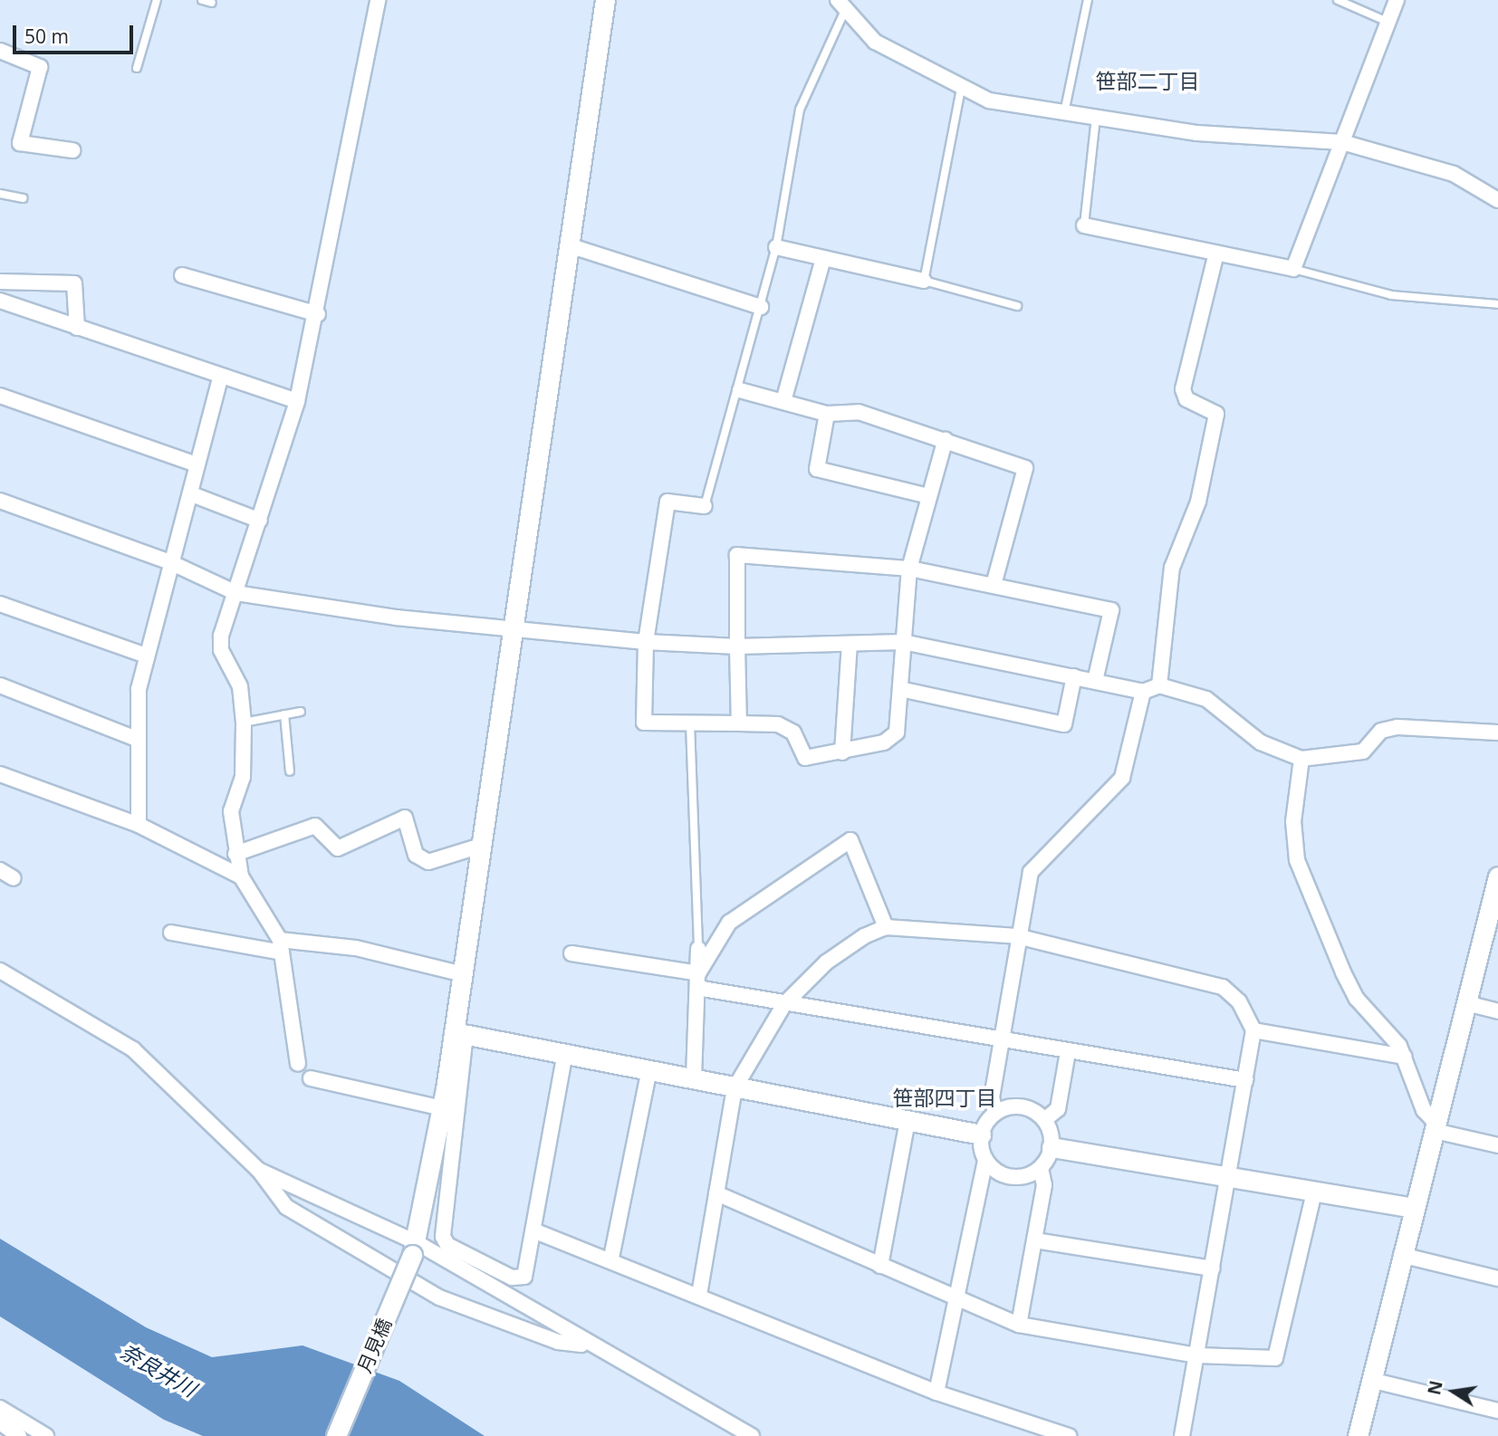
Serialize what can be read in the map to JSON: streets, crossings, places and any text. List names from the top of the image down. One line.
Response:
{"streets":{"street":["月見橋"]},"districts":["笹部二丁目","笹部四丁目"],"water":["奈良井川"],"scale_bar":"50 m","north":"left"}
